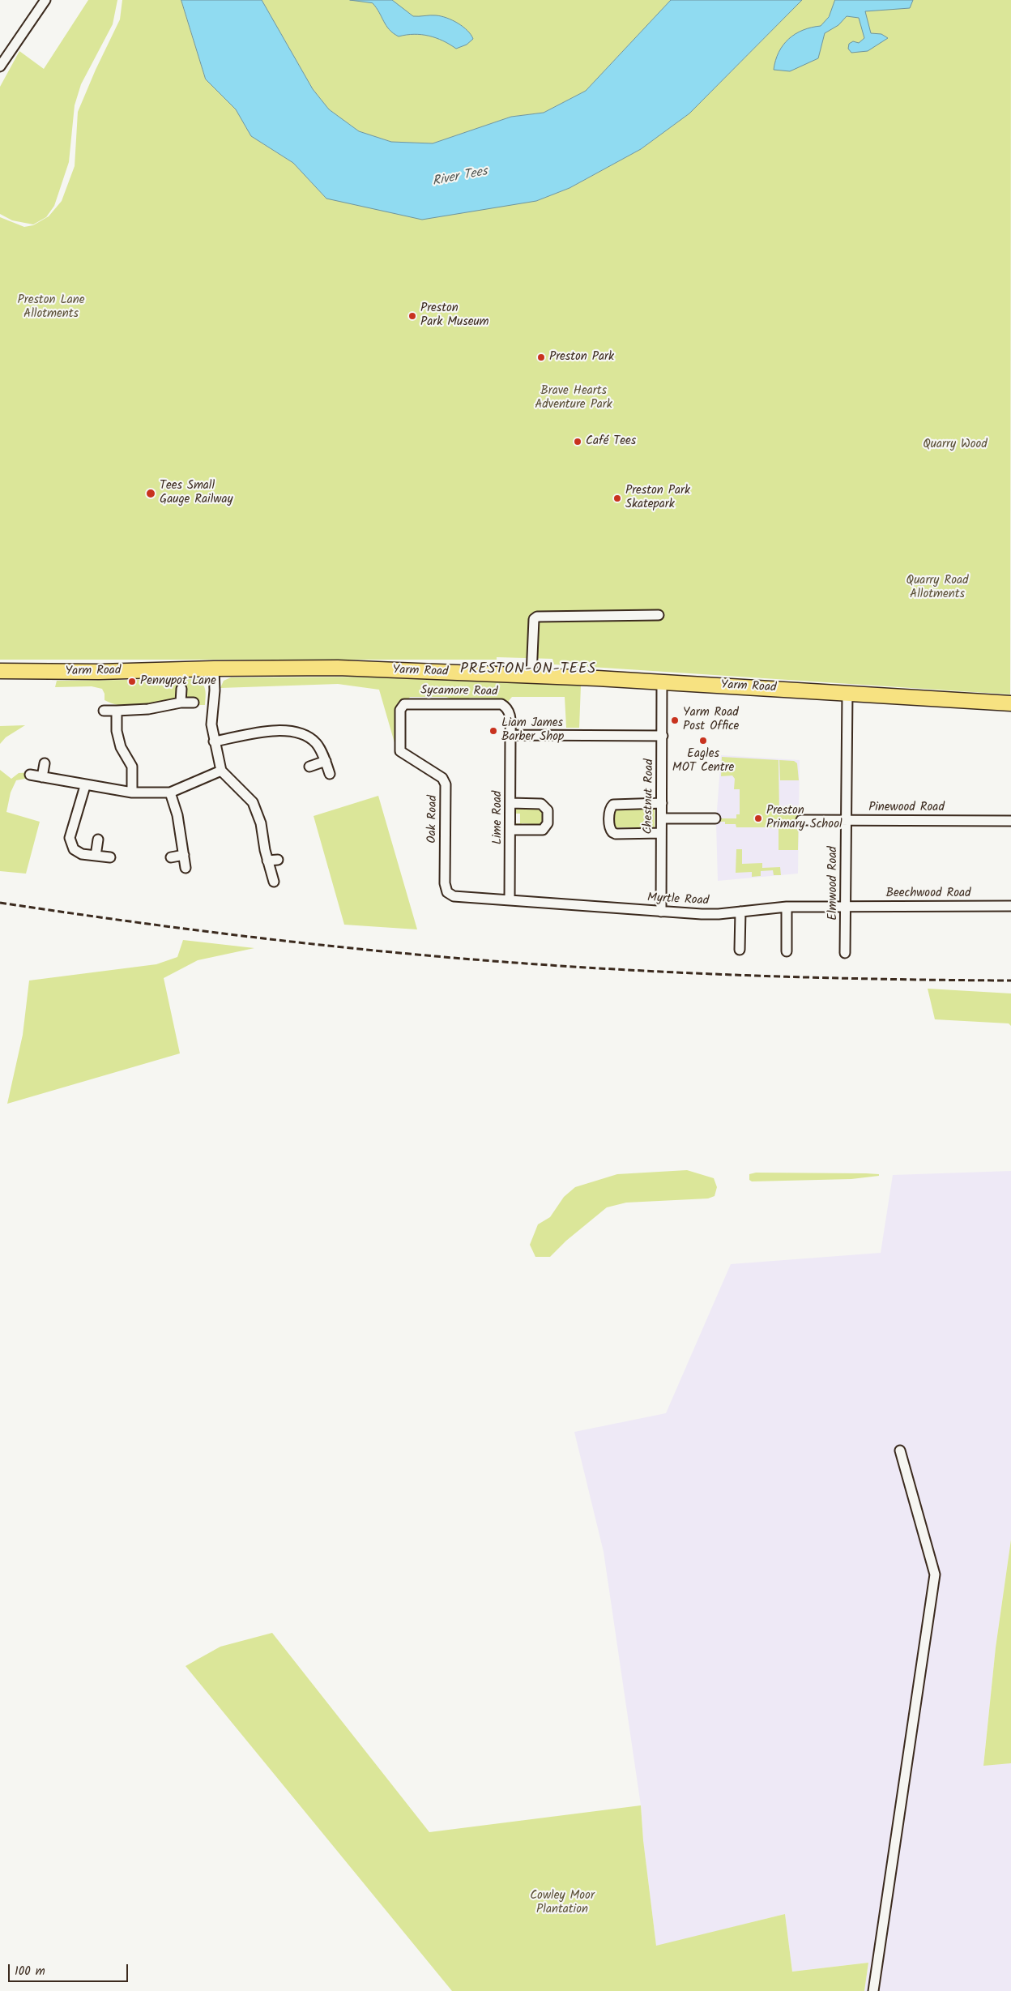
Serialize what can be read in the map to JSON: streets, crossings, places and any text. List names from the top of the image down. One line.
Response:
{"streets":{"main road":["Yarm Road"],"street":["Sycamore Road","Chestnut Road","Pinewood Road","Lime Road","Oak Road","Elmwood Road","Beechwood Road","Myrtle Road"]},"crossings":[["Yarm Road","Chestnut Road"],["Yarm Road","Elmwood Road"],["Sycamore Road","Lime Road"],["Sycamore Road","Oak Road"],["Chestnut Road","Myrtle Road"],["Pinewood Road","Elmwood Road"],["Lime Road","Oak Road"],["Lime Road","Myrtle Road"],["Oak Road","Myrtle Road"],["Elmwood Road","Beechwood Road"],["Elmwood Road","Myrtle Road"],["Beechwood Road","Myrtle Road"]],"districts":["PRESTON-ON-TEES"],"water":["River Tees"],"parks":["Preston Lane Allotments","Brave Hearts Adventure Park","Quarry Wood","Quarry Road Allotments","Cowley Moor Plantation"],"places":["Preston Park Museum","Preston Park","Café Tees","Tees Small Gauge Railway","Preston Park Skatepark","Pennypot Lane","Yarm Road Post Office","Liam James Barber Shop","Eagles MOT Centre","Preston Primary School"],"scale_bar":"100 m"}
